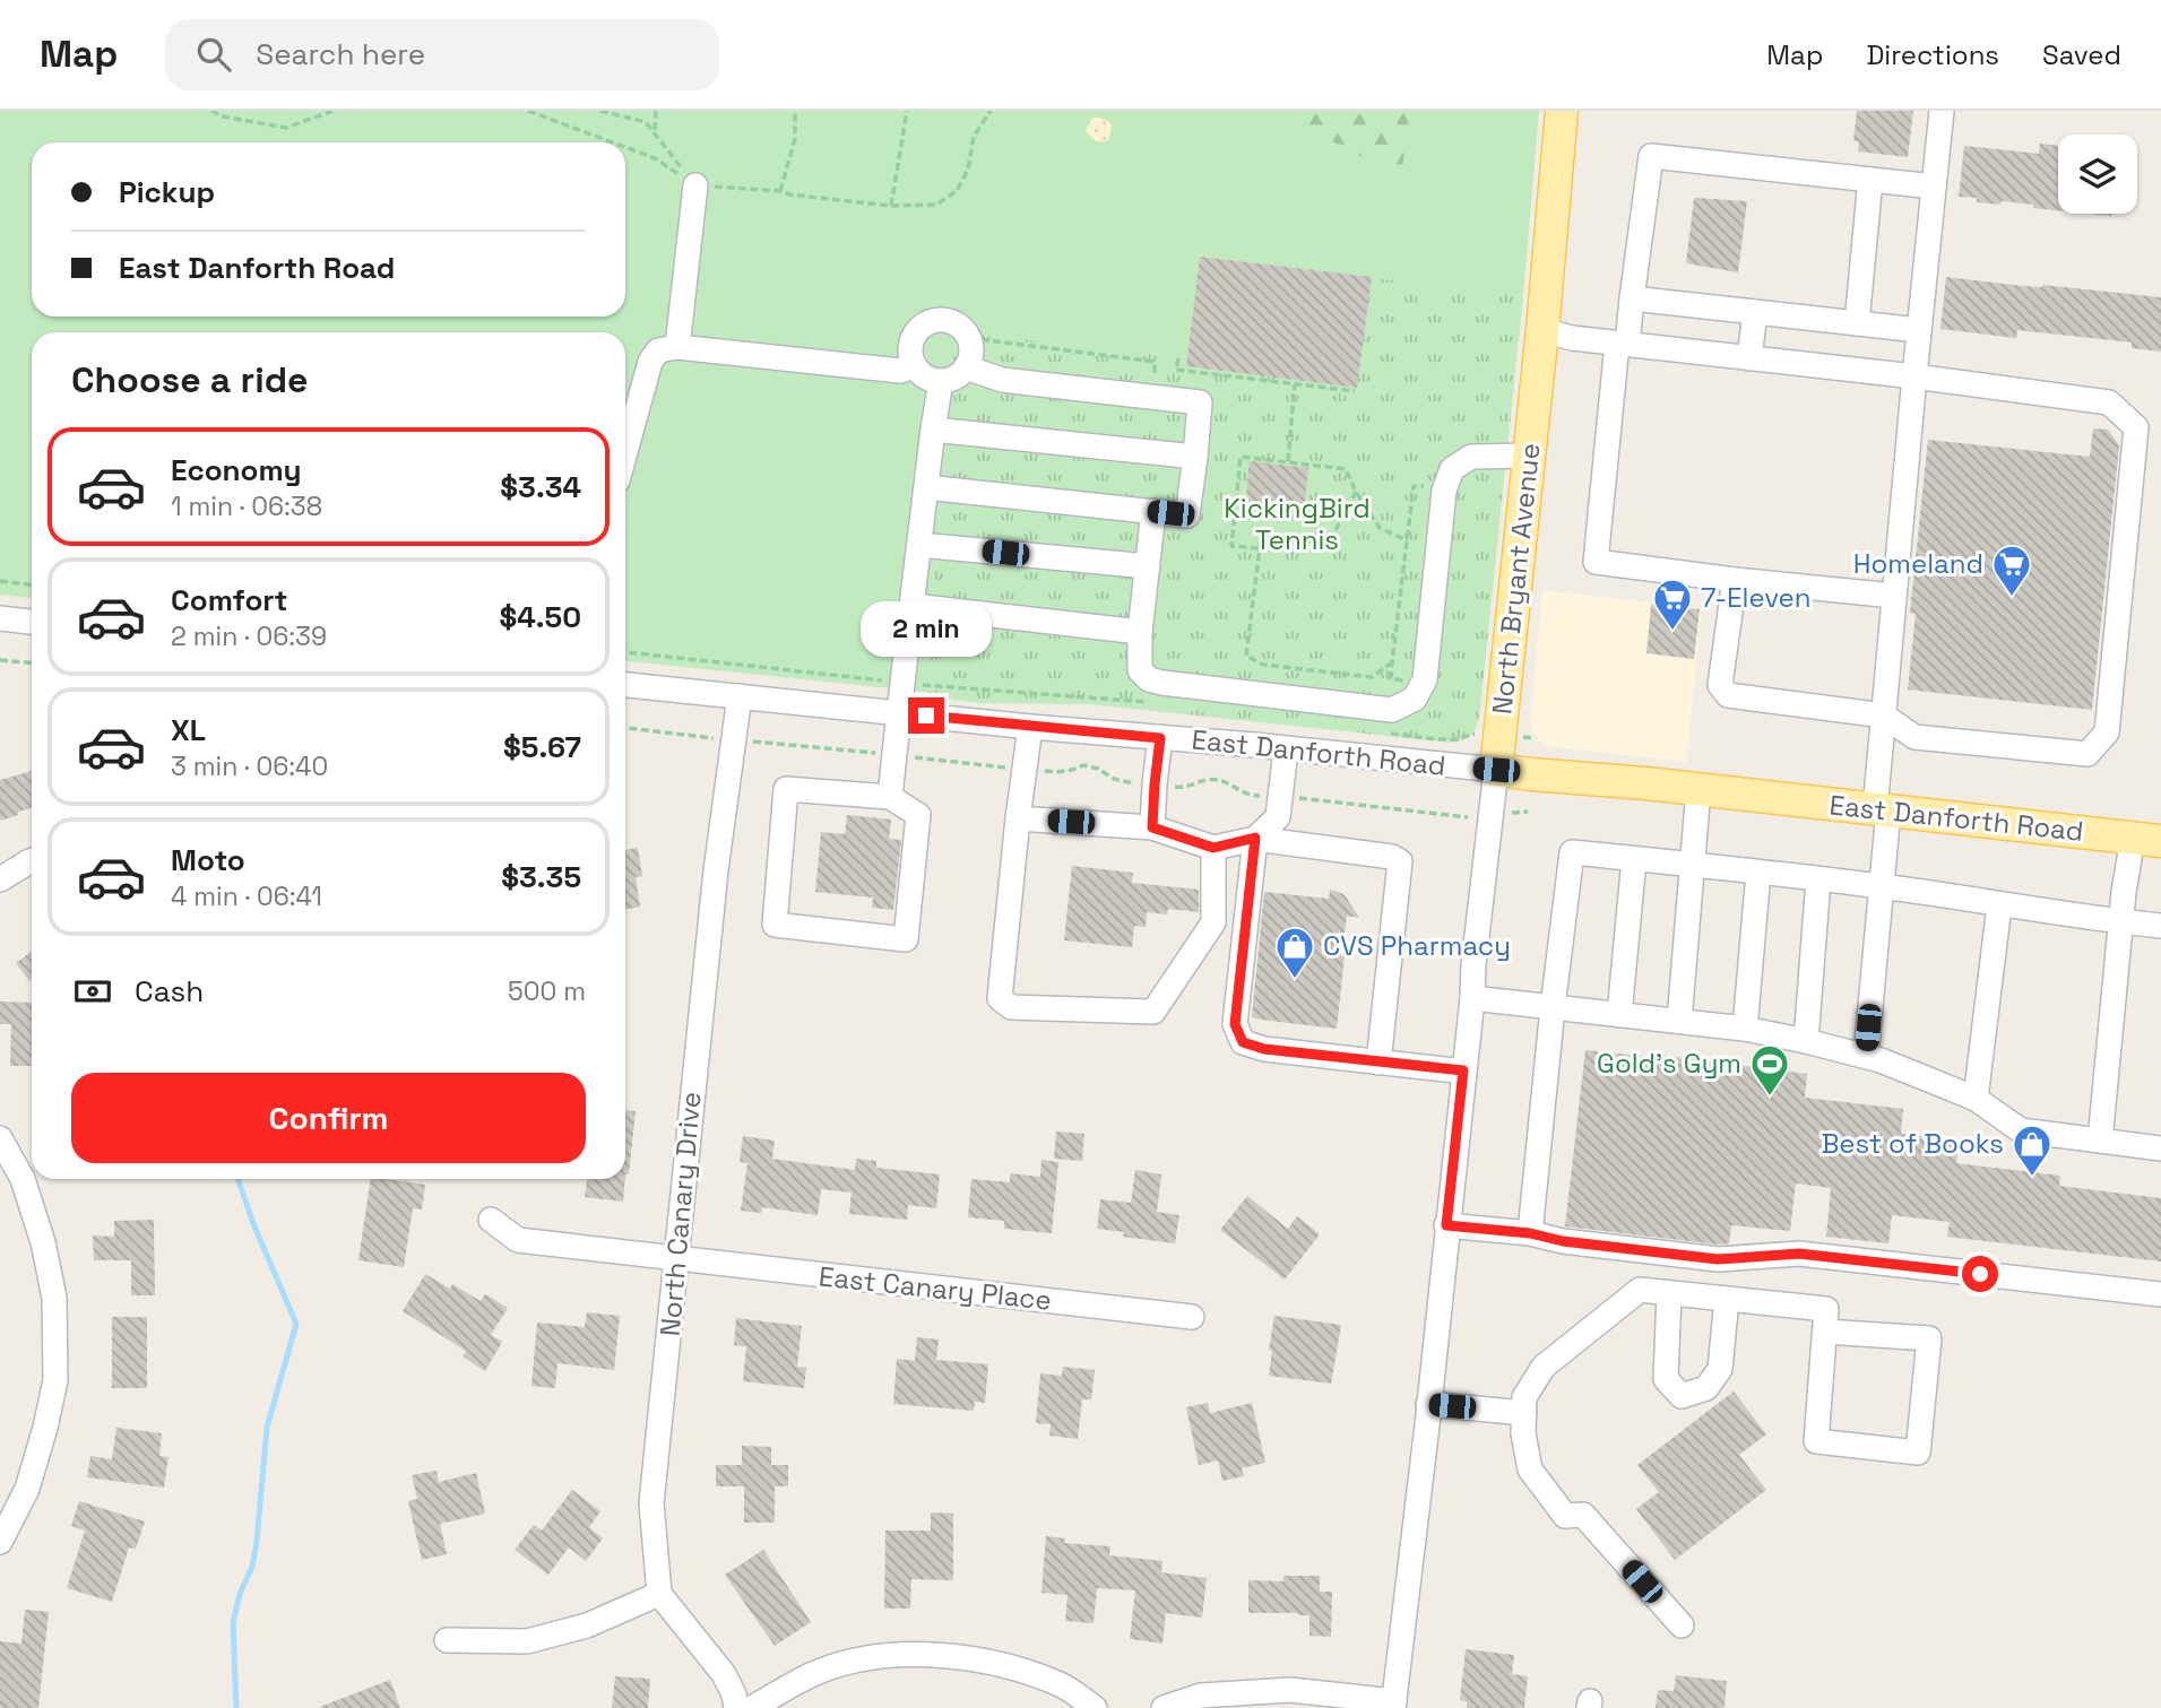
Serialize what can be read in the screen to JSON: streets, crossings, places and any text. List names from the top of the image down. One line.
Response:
{"streets":{"main road":["North Bryant Avenue","East Danforth Road"],"street":["North Canary Drive","East Canary Place"]},"crossings":[["North Bryant Avenue","East Danforth Road"],["East Danforth Road","North Canary Drive"],["North Canary Drive","East Canary Place"]],"parks":["KickingBird Tennis"],"places":{"supermarket":["Homeland","7-Eleven"],"shop":["CVS Pharmacy","Best of Books"],"sports":["Gold's Gym"]},"page":{"header":"Map","search":"Search here","nav":["Map","Directions","Saved"],"banner":["Pickup","East Danforth Road"],"heading":"Choose a ride","list":[{"name":"Economy","note":"1 min · 06:38","value":"$3.34"},{"name":"Comfort","note":"2 min · 06:39","value":"$4.50"},{"name":"XL","note":"3 min · 06:40","value":"$5.67"},{"name":"Moto","note":"4 min · 06:41","value":"$3.35"}],"bubble":"2 min","pay":["Cash","500 m"],"buttons":"Confirm"}}
